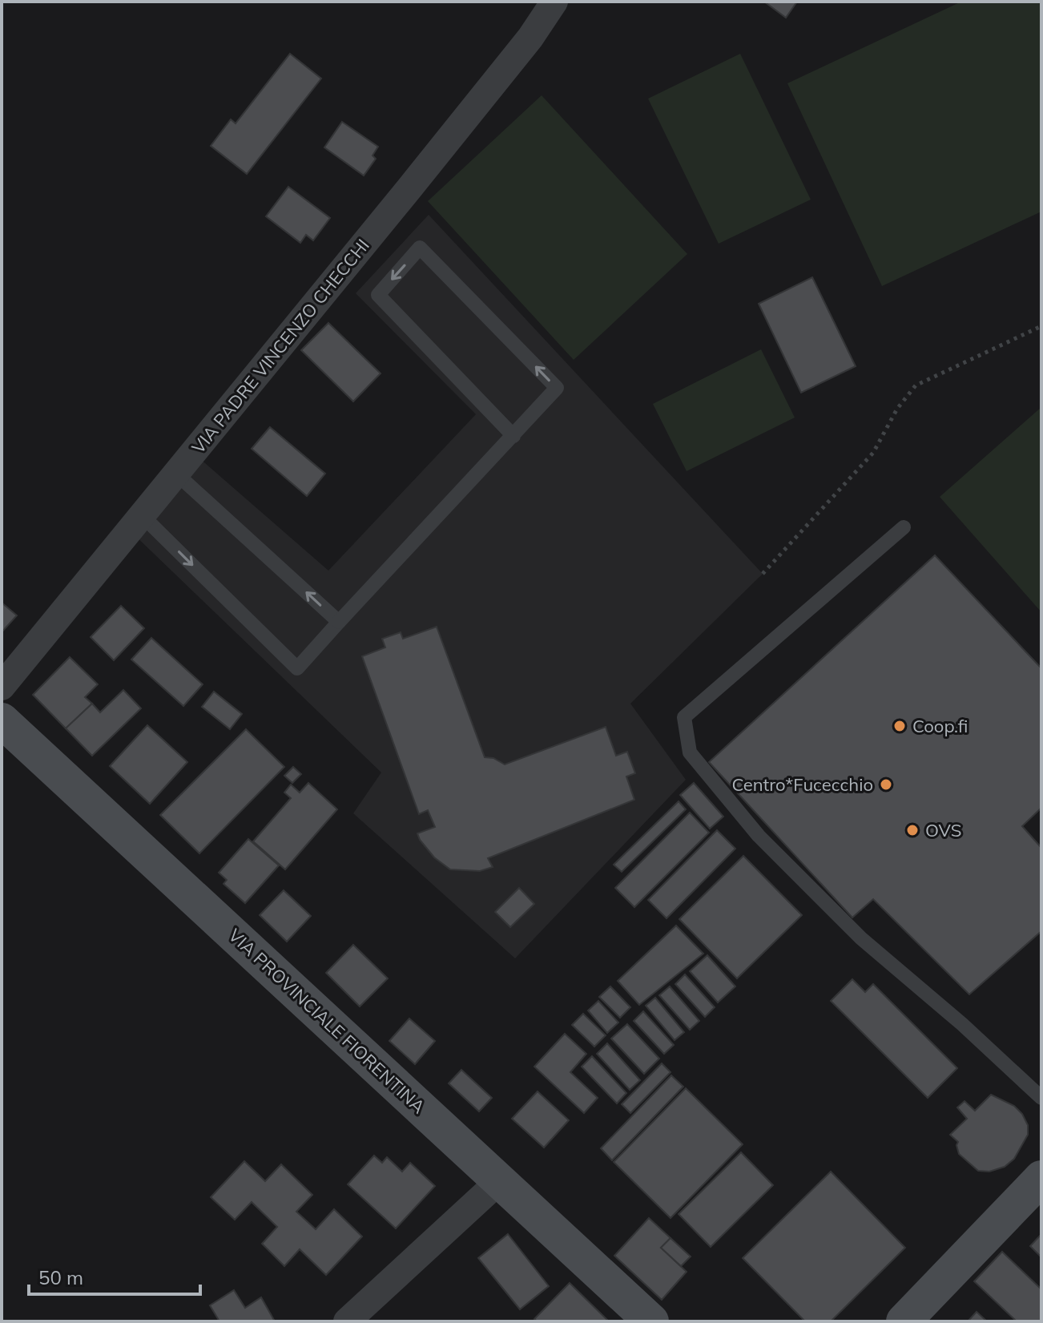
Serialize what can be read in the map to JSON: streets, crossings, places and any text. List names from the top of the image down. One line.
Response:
{"streets":{"main road":["VIA PROVINCIALE FIORENTINA"],"street":["VIA PADRE VINCENZO CHECCHI"]},"places":["Coop.fi","Centro*Fucecchio","OVS"],"scale_bar":"50 m"}
